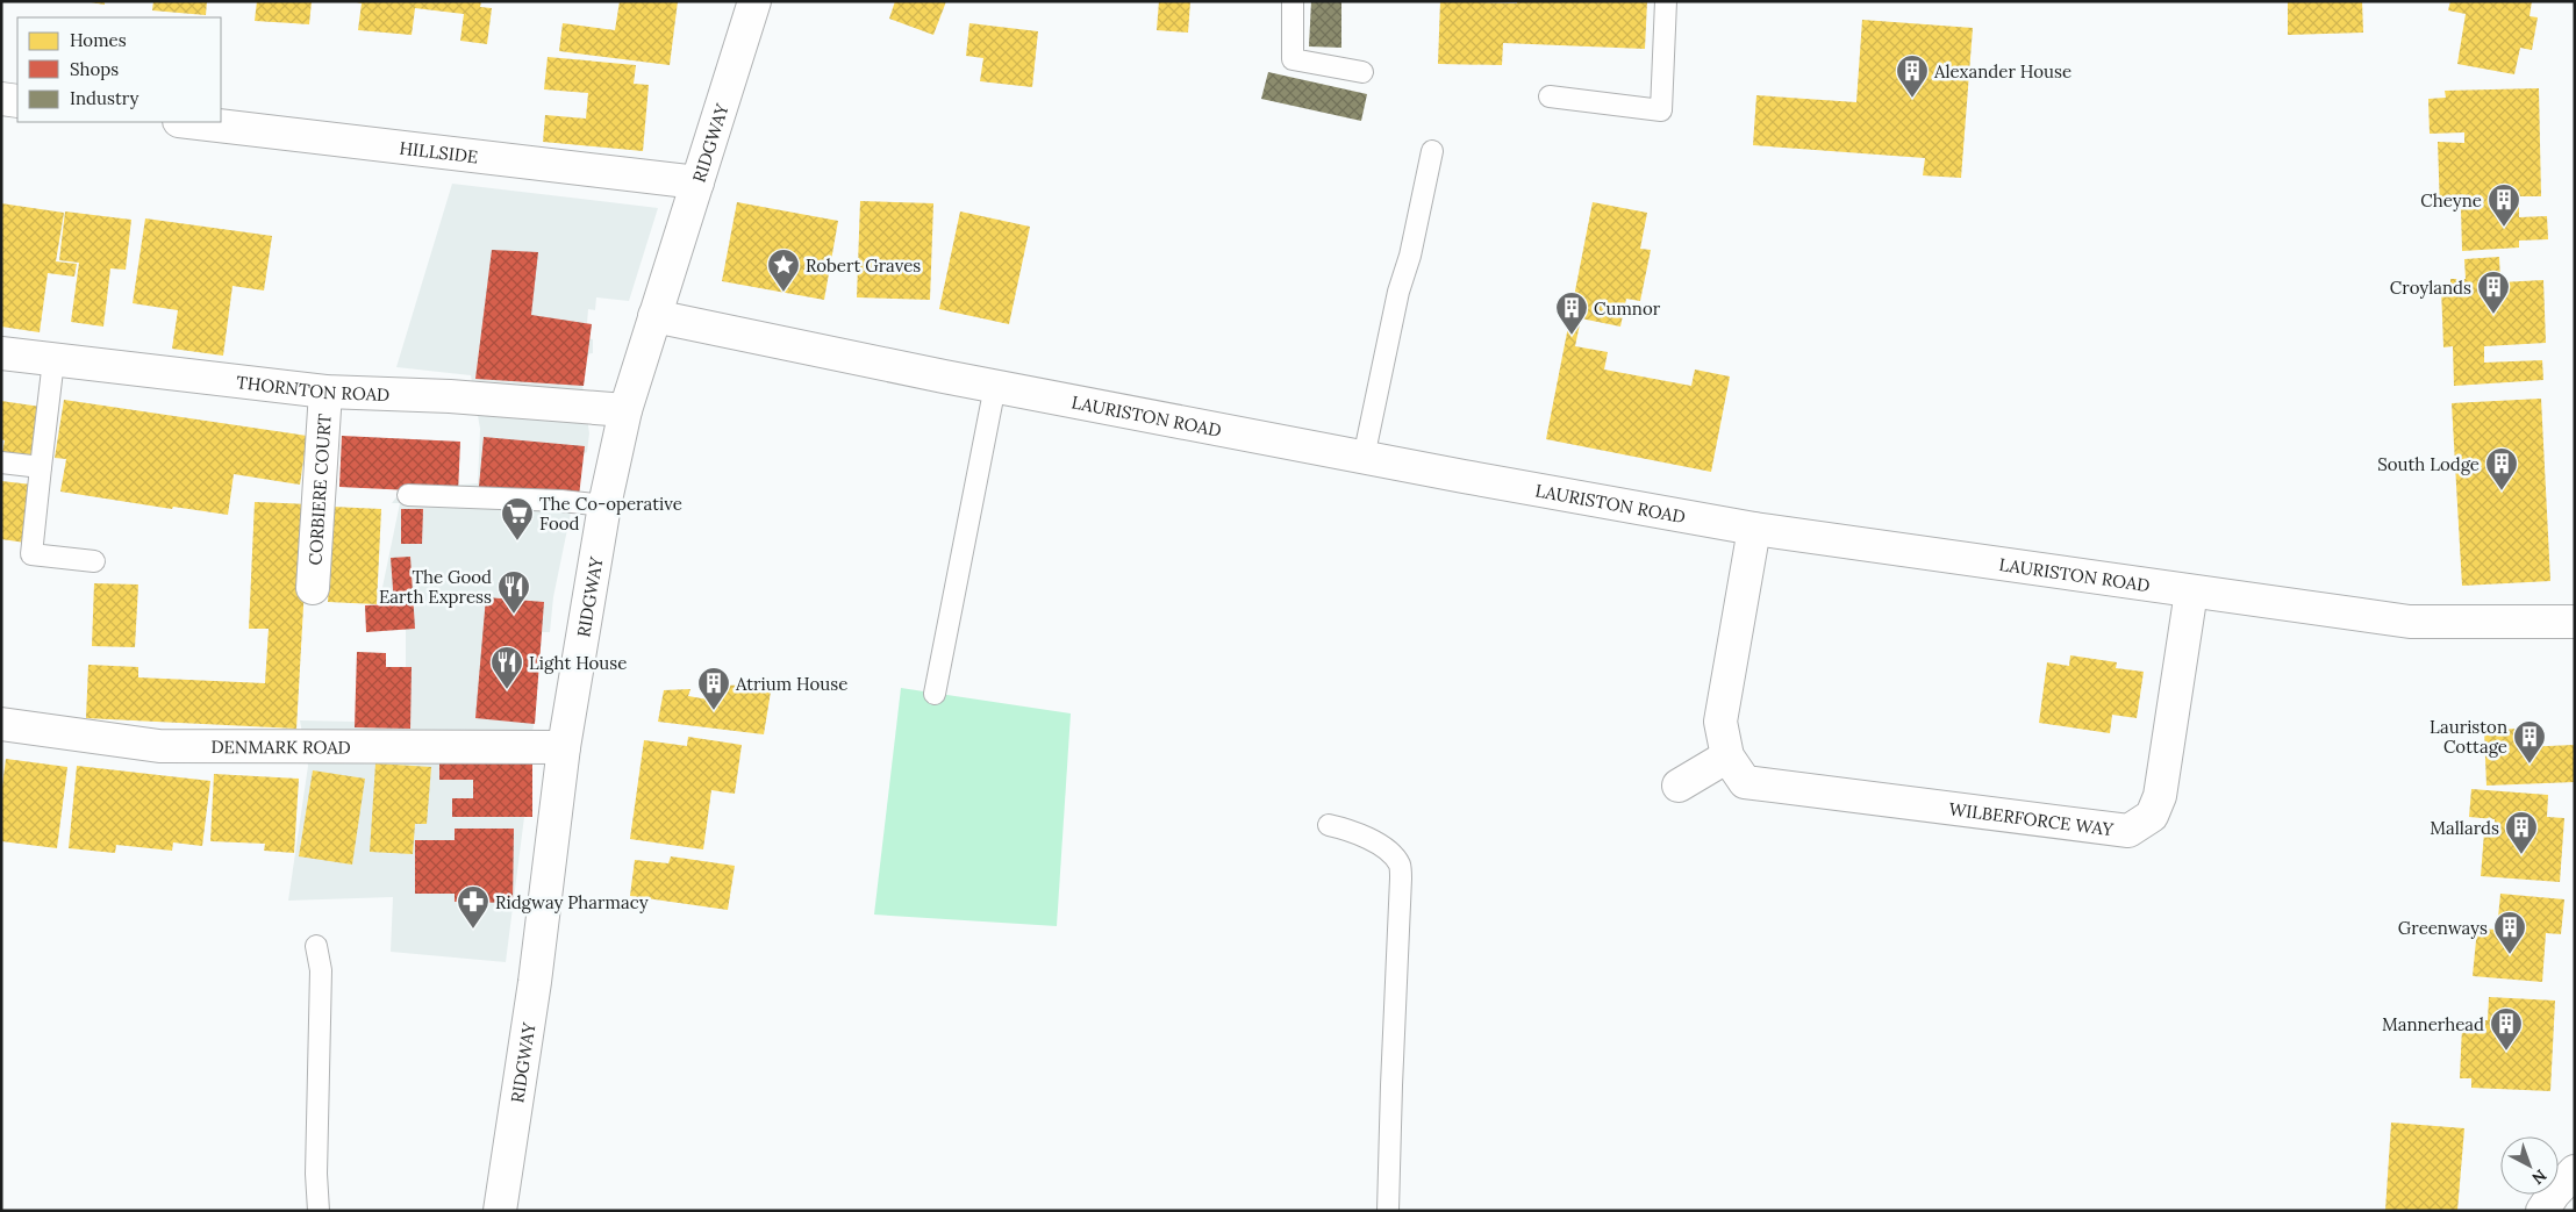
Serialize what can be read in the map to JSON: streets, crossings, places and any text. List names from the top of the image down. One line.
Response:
{"streets":{"street":["RIDGWAY","HILLSIDE","THORNTON ROAD","LAURISTON ROAD","CORBIERE COURT","DENMARK ROAD","WILBERFORCE WAY"]},"crossings":[["RIDGWAY","HILLSIDE"],["RIDGWAY","THORNTON ROAD"],["RIDGWAY","LAURISTON ROAD"],["RIDGWAY","DENMARK ROAD"],["THORNTON ROAD","CORBIERE COURT"],["LAURISTON ROAD","WILBERFORCE WAY"]],"places":{"building":["Alexander House","Cheyne","Croylands","Cumnor","South Lodge","Atrium House","Lauriston Cottage","Mallards","Greenways","Mannerhead"],"place":["Robert Graves"],"supermarket":["The Co-operative Food"],"restaurant":["The Good Earth Express","Light House"],"pharmacy":["Ridgway Pharmacy"]},"legend":["Homes","Shops","Industry"],"north":"bottom right"}
